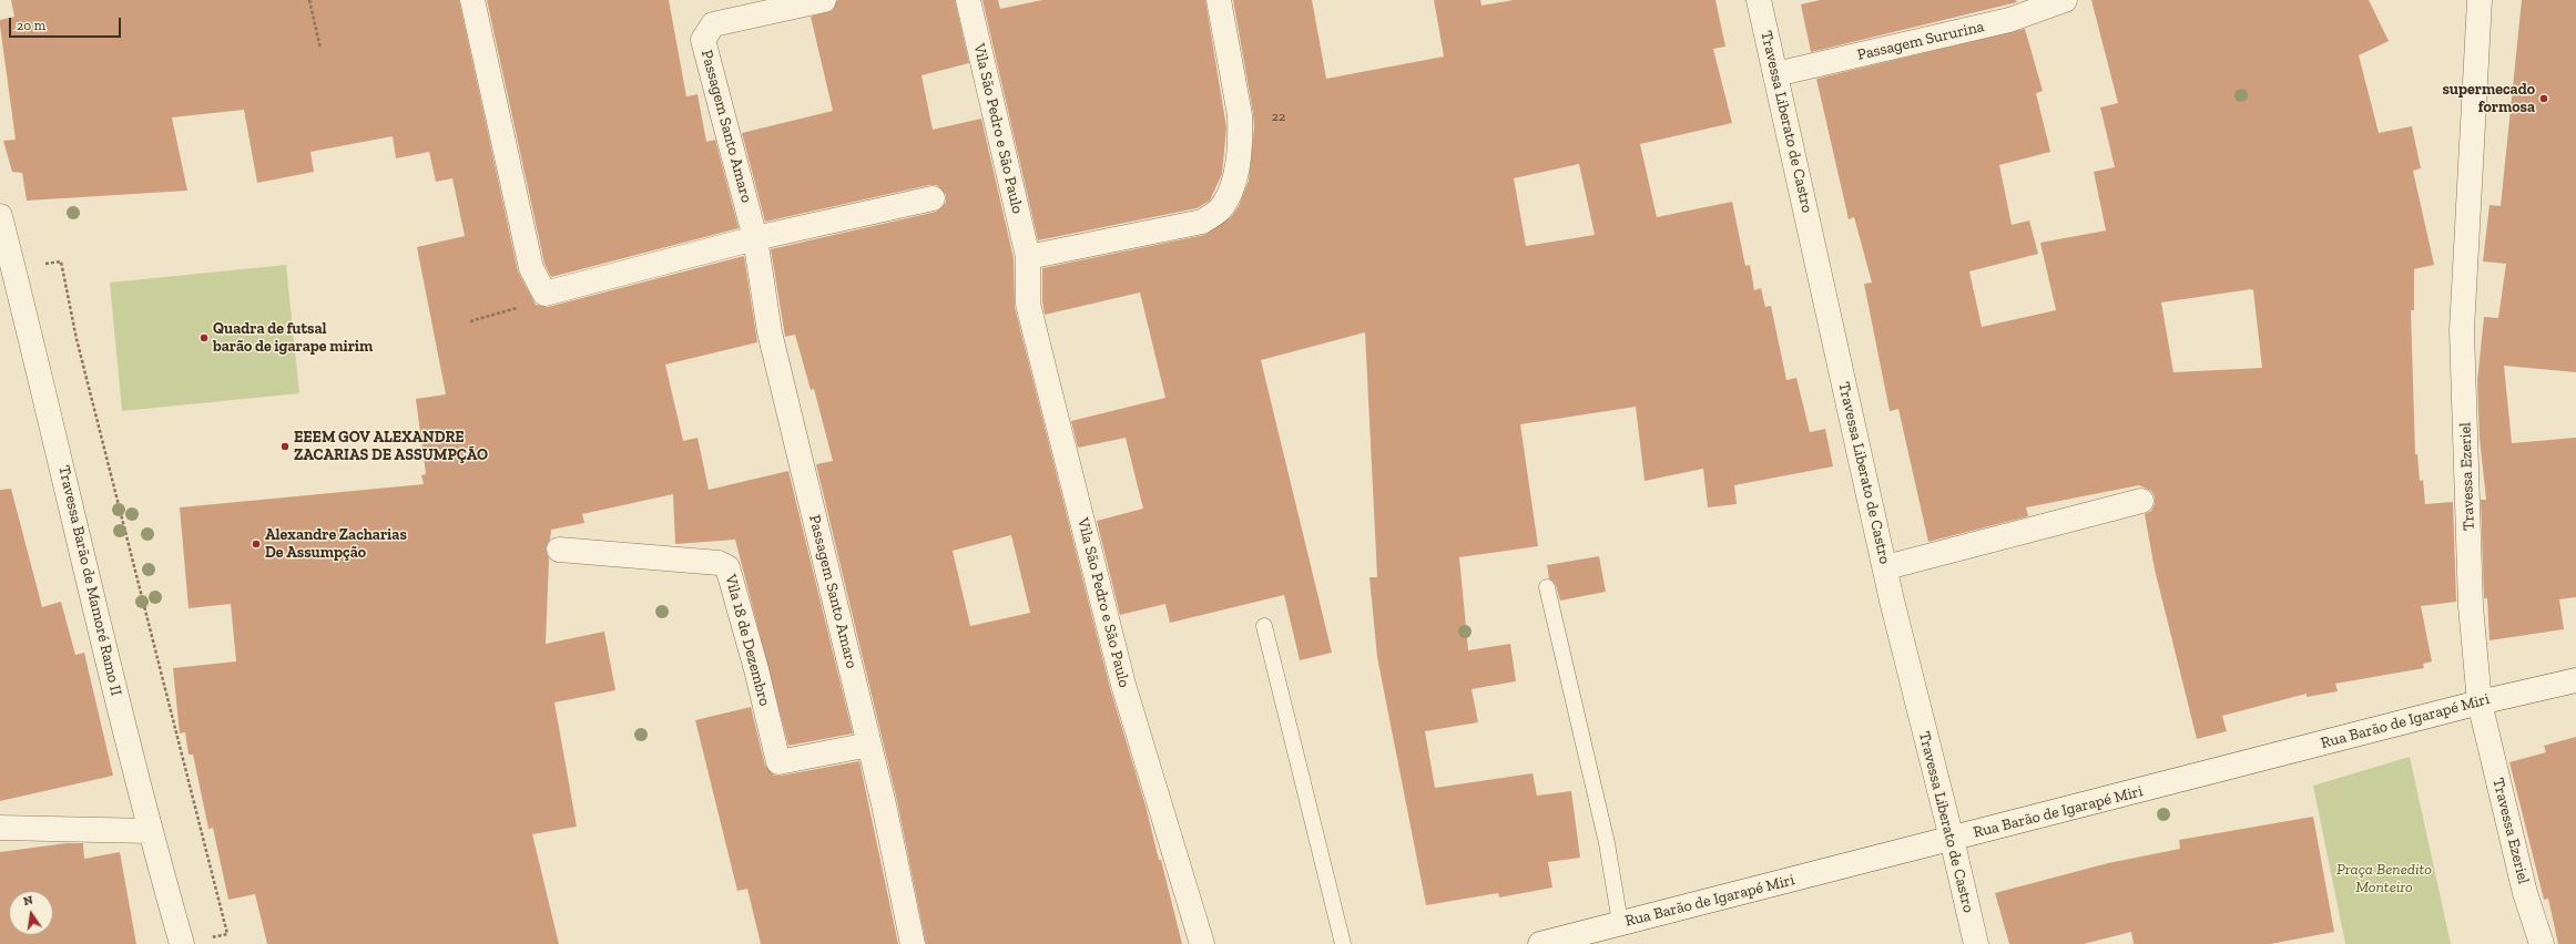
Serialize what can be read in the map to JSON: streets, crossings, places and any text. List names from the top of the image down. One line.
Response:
{"streets":{"street":["Passagem Sururina","Travessa Liberato de Castro","Passagem Santo Amaro","Vila São Pedro e São Paulo","Travessa Ezeriel","Travessa Barão de Mamoré Ramo II","Vila 18 de Dezembro","Rua Barão de Igarapé Miri"]},"crossings":[["Passagem Sururina","Travessa Liberato de Castro"],["Travessa Liberato de Castro","Rua Barão de Igarapé Miri"],["Passagem Santo Amaro","Vila 18 de Dezembro"],["Travessa Ezeriel","Rua Barão de Igarapé Miri"]],"parks":["Praça Benedito Monteiro"],"places":["supermecado formosa","Quadra de futsal barão de igarape mirim","EEEM GOV ALEXANDRE ZACARIAS DE ASSUMPÇÃO","Alexandre Zacharias De Assumpção"],"house_numbers":["22"],"scale_bar":"20 m","north":"top"}
